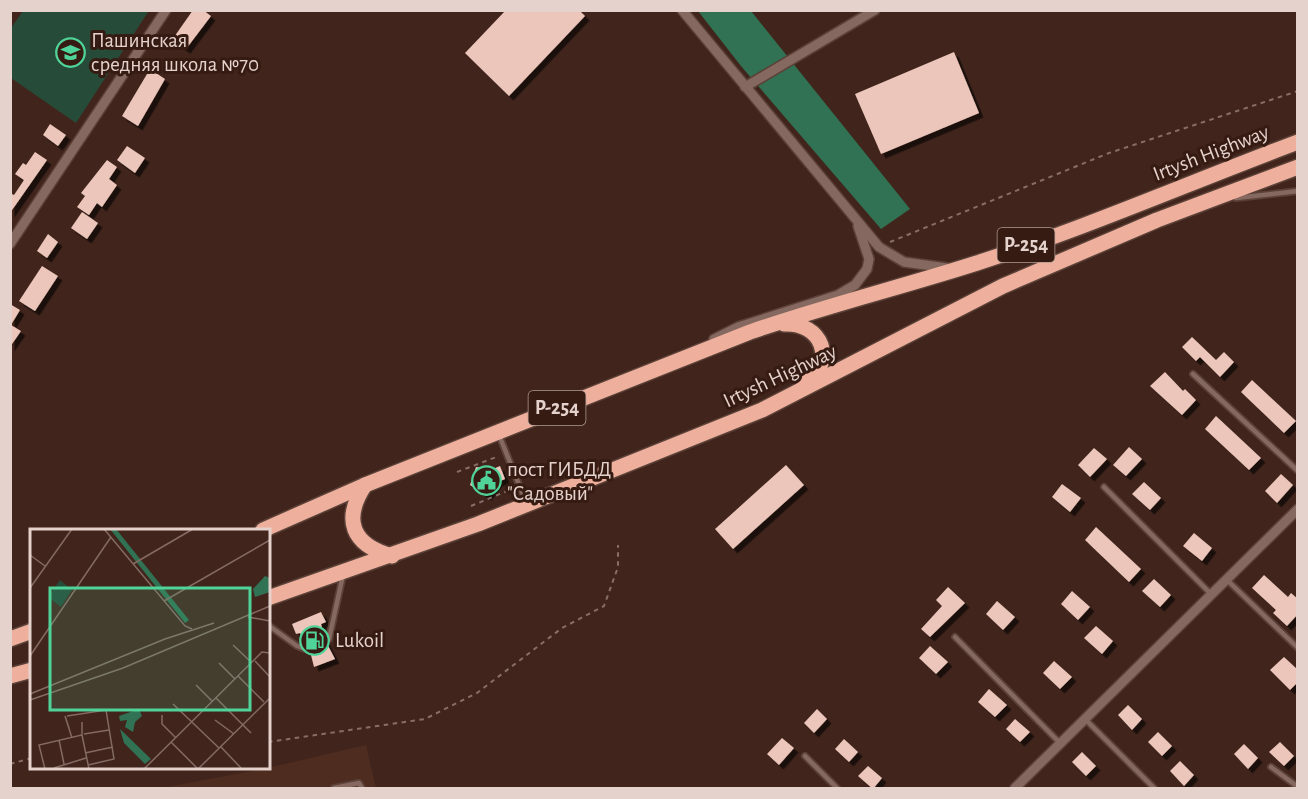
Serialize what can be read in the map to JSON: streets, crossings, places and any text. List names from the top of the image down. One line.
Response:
{"streets":{"highway":["Irtysh Highway","Р-254"]},"places":{"school or university":["Пашинская средняя школа №70"],"public building":["пост ГИБДД \"Садовый\""],"fuel station":["Lukoil"]}}
